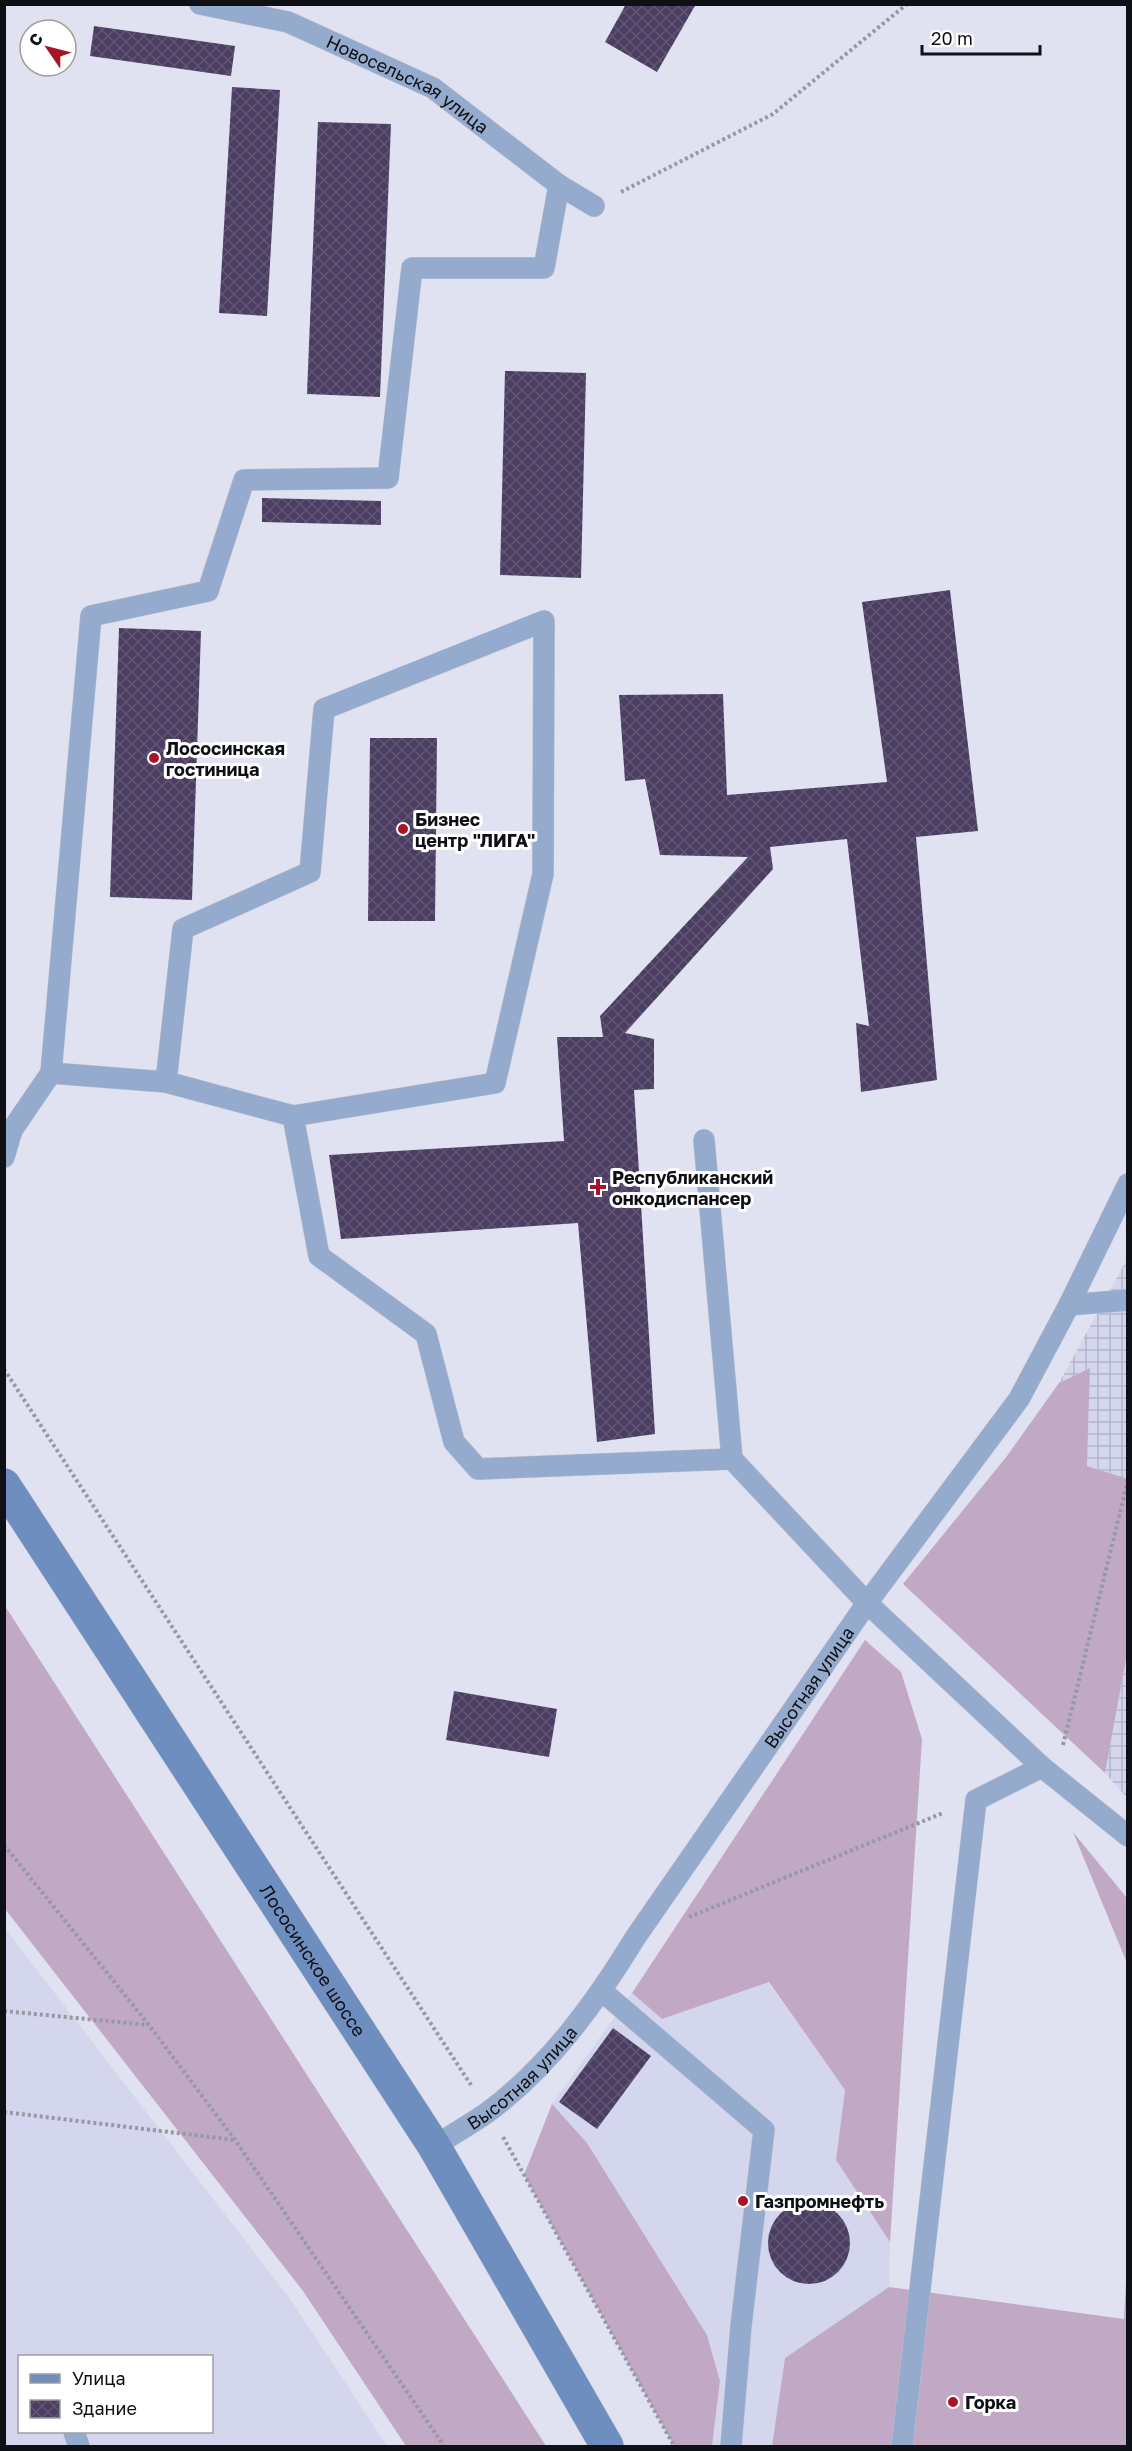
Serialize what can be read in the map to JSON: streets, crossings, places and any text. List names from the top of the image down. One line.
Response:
{"streets":{"main road":["Лососинское шоссе"],"lane":["Новосельская улица","Высотная улица"]},"crossings":[["Высотная улица","Лососинское шоссе"]],"places":{"other":["Лососинская гостиница","Бизнес центр \"ЛИГА\"","Газпромнефть","Горка"],"health":["Республиканский онкодиспансер"]},"legend":["Улица","Здание"],"scale_bar":"20 m","north":"top left"}
